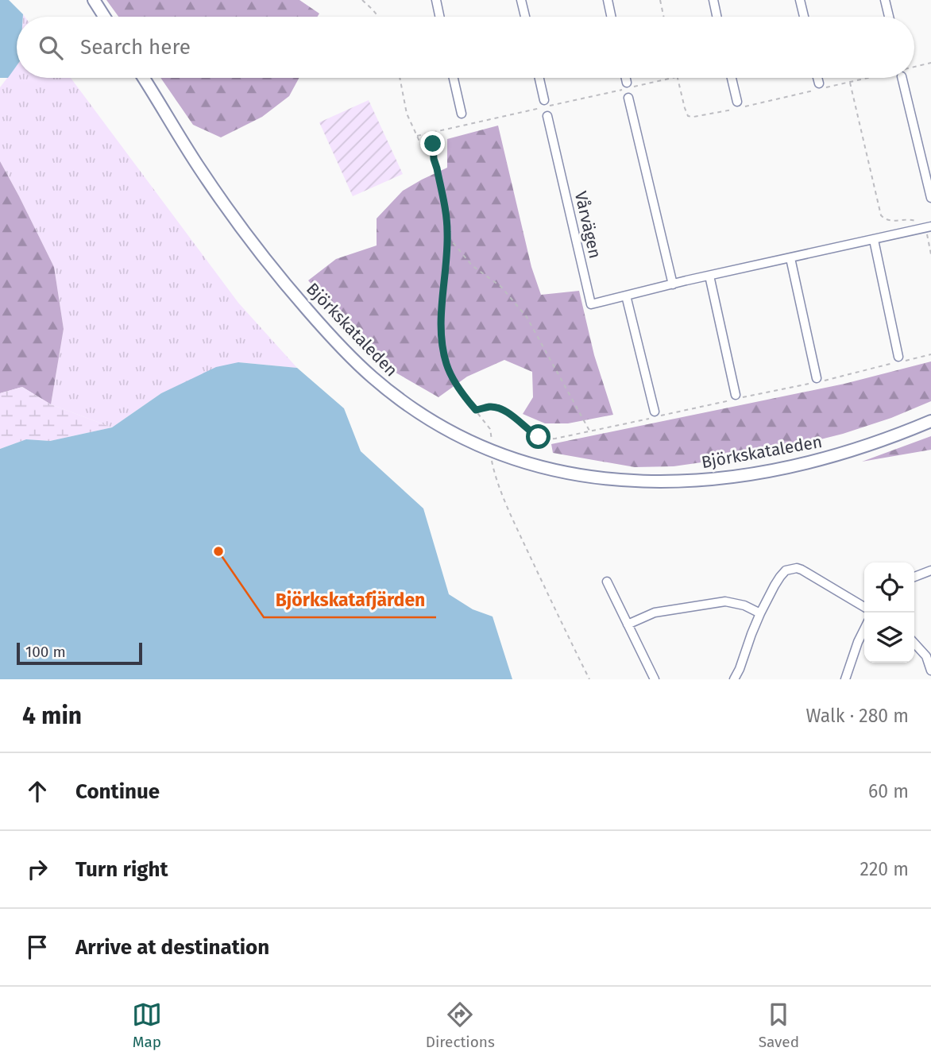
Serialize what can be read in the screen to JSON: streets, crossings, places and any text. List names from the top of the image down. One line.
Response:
{"streets":{"main road":["Björkskataleden"],"street":["Vårvägen"]},"places":["Björkskatafjärden"],"scale_bar":"100 m","page":{"search":"Search here","scale":"100 m","heading":["4 min","Walk · 280 m"],"list":[["Continue","60 m"],["Turn right","220 m"],"Arrive at destination"],"nav":["Map","Directions","Saved"]}}
